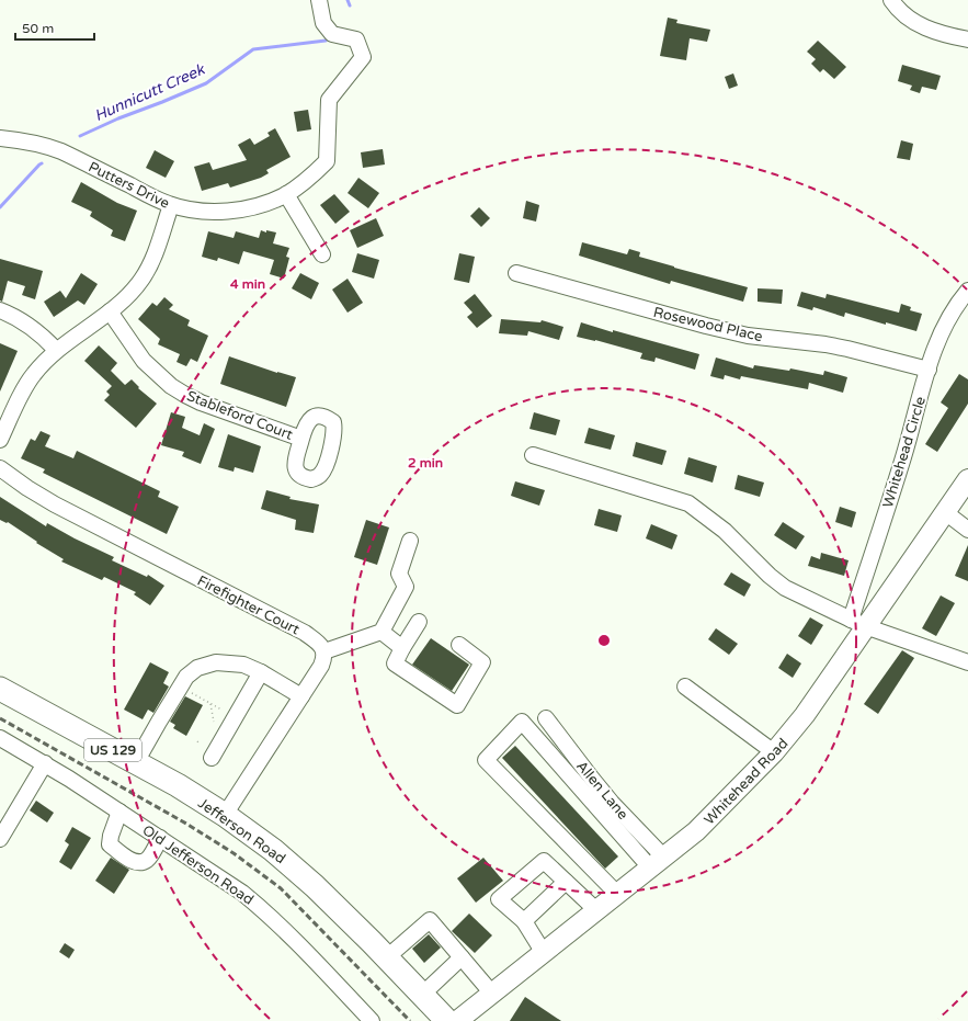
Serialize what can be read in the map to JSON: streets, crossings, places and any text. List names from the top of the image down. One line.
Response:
{"streets":{"highway":["US 129","Jefferson Road"],"main road":["Whitehead Road"],"street":["Putters Drive","Rosewood Place","Stableford Court","Whitehead Circle","Firefighter Court","Allen Lane","Old Jefferson Road"]},"crossings":[["Rosewood Place","Whitehead Circle"],["Whitehead Circle","Whitehead Road"],["Whitehead Road","Allen Lane"]],"water":["Hunnicutt Creek"],"scale_bar":"50 m","rings":["4 min","2 min"]}
